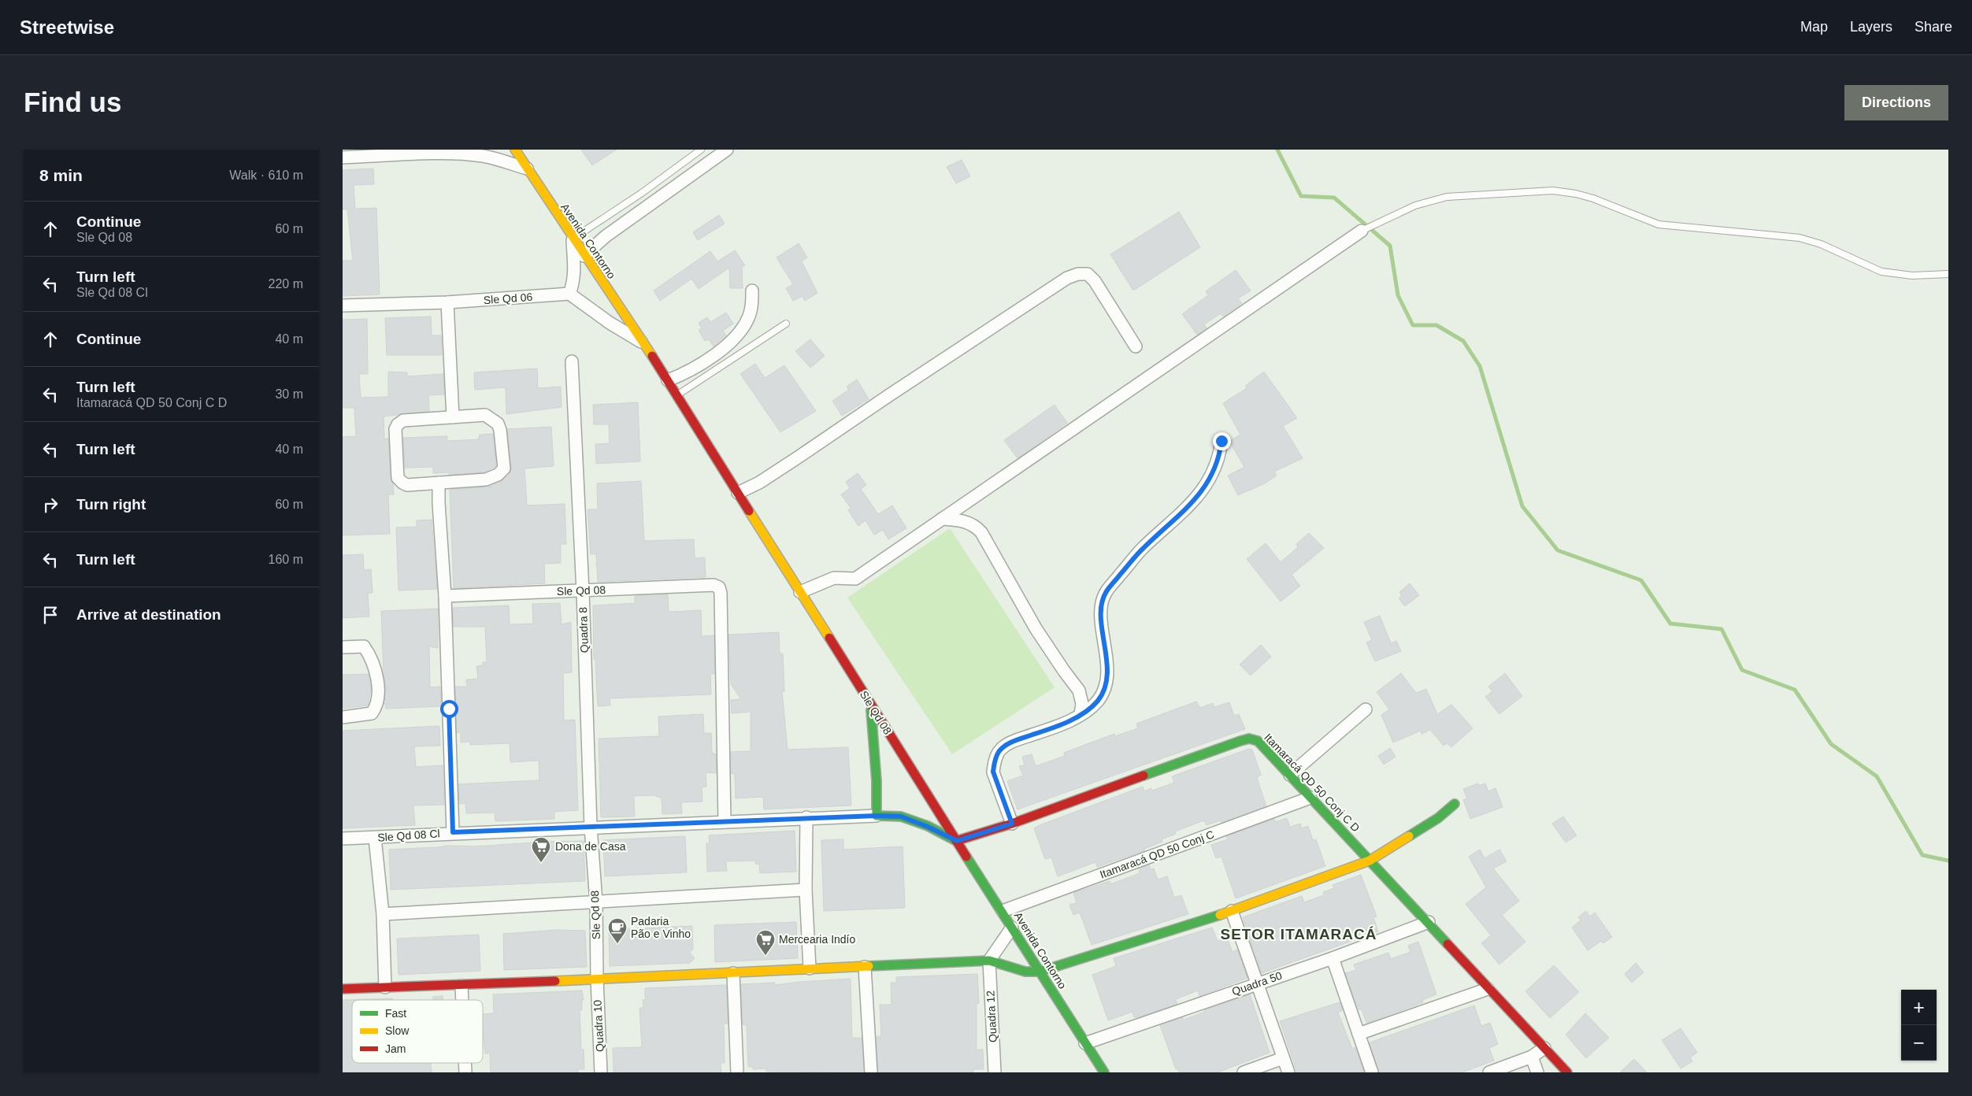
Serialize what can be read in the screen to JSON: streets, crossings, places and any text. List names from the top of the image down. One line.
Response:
{"streets":{"street":["Avenida Contorno","Sle Qd 06","Sle Qd 08","Quadra 8","Itamaracá QD 50 Conj C D","Sle Qd 08 Cl","Itamaracá QD 50 Conj C","Quadra 50","Quadra 12","Quadra 10"]},"crossings":[["Avenida Contorno","Sle Qd 08"],["Avenida Contorno","Itamaracá QD 50 Conj C D"],["Avenida Contorno","Itamaracá QD 50 Conj C"],["Avenida Contorno","Quadra 50"],["Sle Qd 08","Quadra 8"],["Sle Qd 08","Itamaracá QD 50 Conj C D"],["Sle Qd 08","Sle Qd 08 Cl"],["Sle Qd 08","Quadra 10"],["Quadra 8","Sle Qd 08 Cl"],["Itamaracá QD 50 Conj C D","Itamaracá QD 50 Conj C"],["Itamaracá QD 50 Conj C D","Quadra 50"]],"districts":["SETOR ITAMARACÁ"],"places":{"supermarket":["Dona de Casa","Mercearia Indío"],"cafe":["Padaria Pão e Vinho"]},"legend":["Fast","Slow","Jam"],"page":{"header":"Streetwise","nav":["Map","Layers","Share"],"buttons":"Directions","title":"Find us","heading":["8 min","Walk · 610 m"],"list":[["Continue","Sle Qd 08","60 m"],["Turn left","Sle Qd 08 Cl","220 m"],["Continue","40 m"],["Turn left","Itamaracá QD 50 Conj C D","30 m"],["Turn left","40 m"],["Turn right","60 m"],["Turn left","160 m"],"Arrive at destination"],"map_buttons":["+","−"]}}
